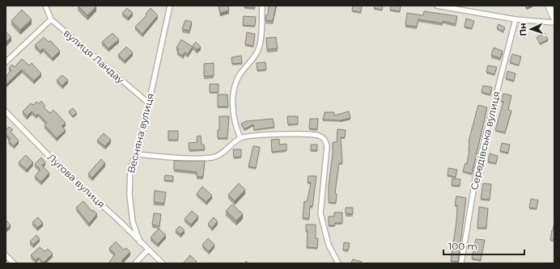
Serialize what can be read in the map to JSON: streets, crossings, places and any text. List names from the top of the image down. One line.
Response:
{"streets":{"street":["вулиця Ландау","Весняна вулиця","Середівська вулиця","Лугова вулиця"]},"crossings":[["вулиця Ландау","Весняна вулиця"],["Весняна вулиця","Лугова вулиця"]],"scale_bar":"100 m","north":"left"}
